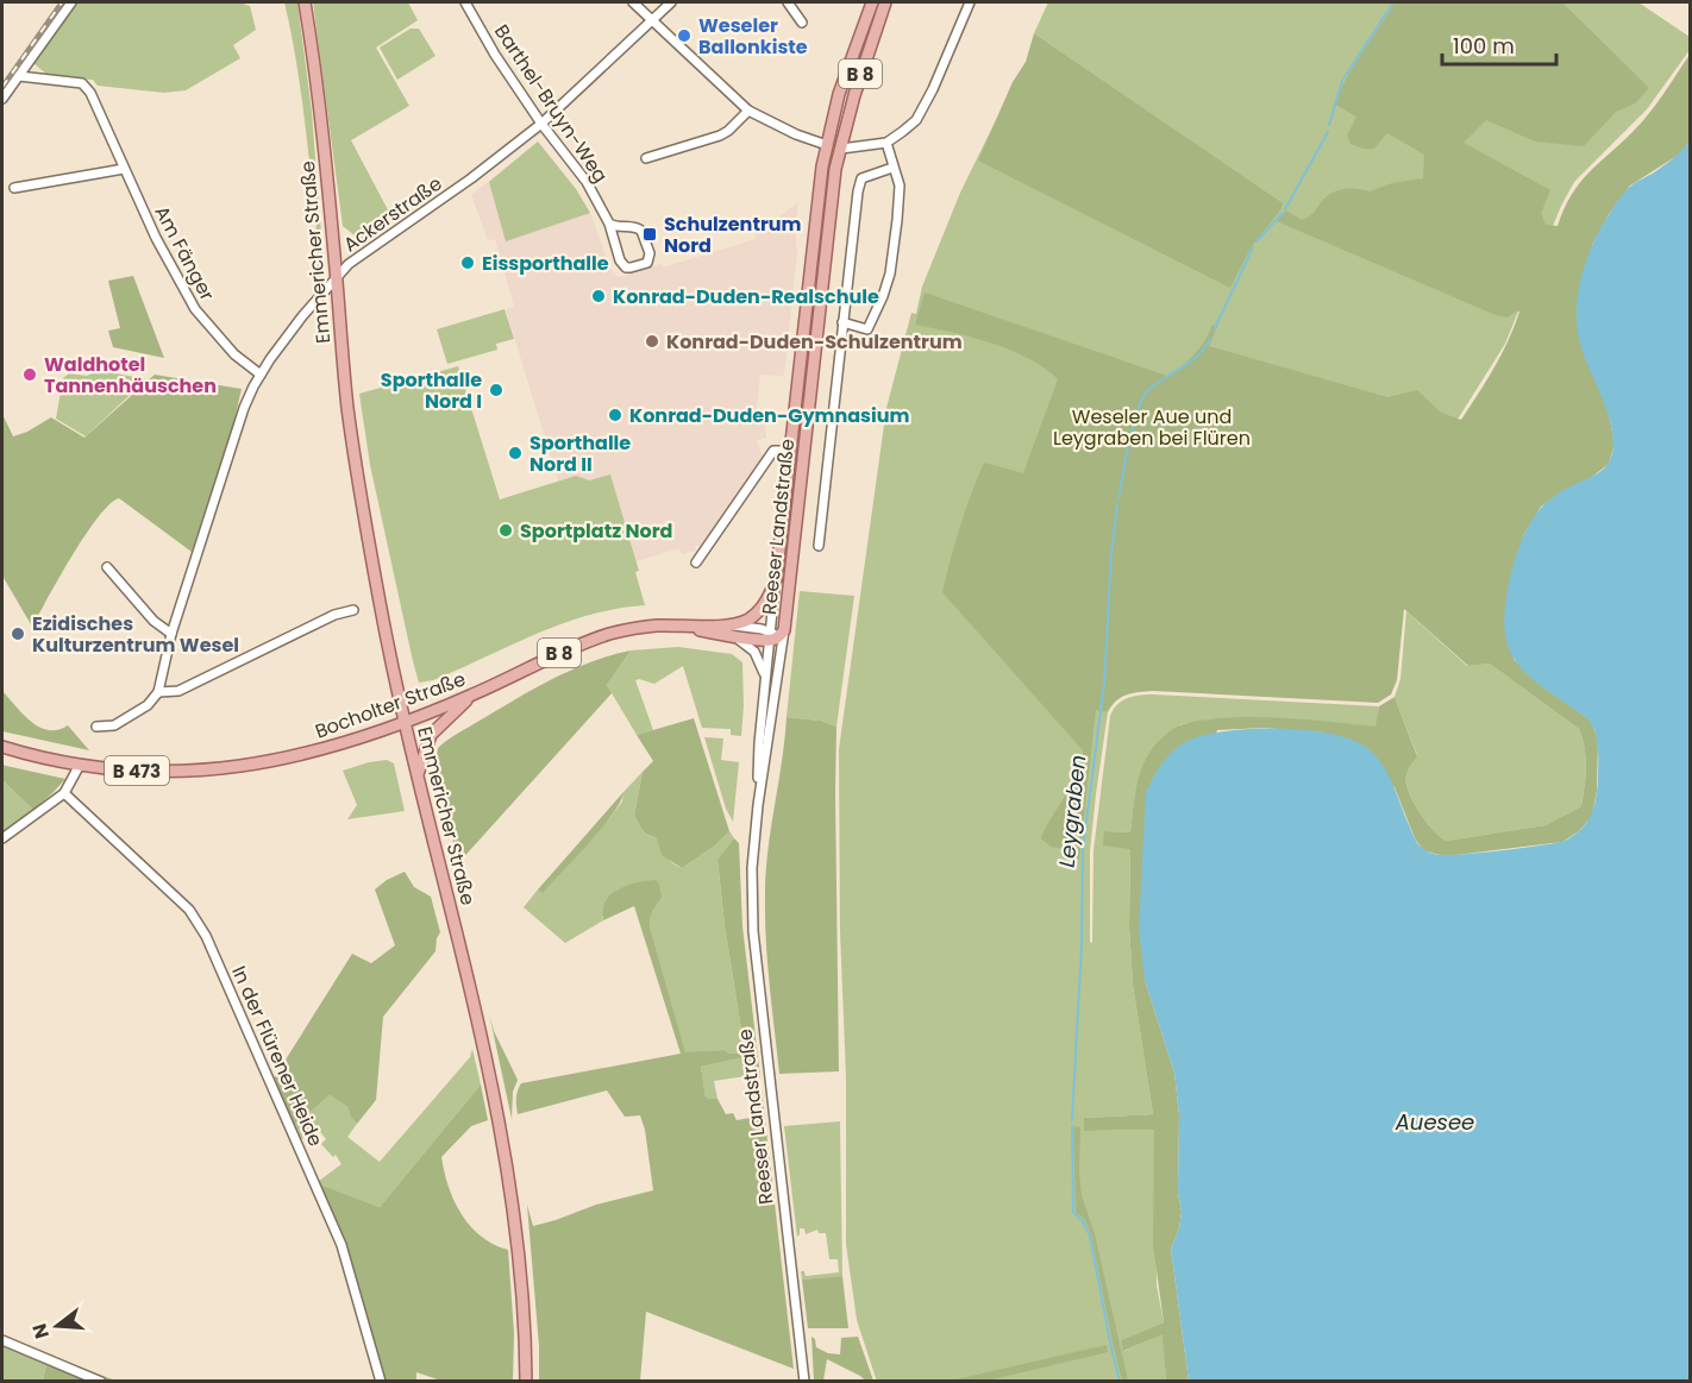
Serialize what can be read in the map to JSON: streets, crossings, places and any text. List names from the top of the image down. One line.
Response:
{"streets":{"main road":["B 8","Emmericher Straße","Reeser Landstraße","Bocholter Straße","B 473"],"street":["Barthel-Bruyn-Weg","Ackerstraße","Am Fänger","In der Flürener Heide"]},"crossings":[["B 8","Reeser Landstraße"],["B 8","Bocholter Straße"],["Barthel-Bruyn-Weg","Ackerstraße"],["Ackerstraße","Emmericher Straße"],["Ackerstraße","Am Fänger"],["Emmericher Straße","Bocholter Straße"],["Reeser Landstraße","Bocholter Straße"]],"water":["Leygraben","Auesee"],"parks":["Weseler Aue und Leygraben bei Flüren"],"places":{"other":["Weseler Ballonkiste","Eissporthalle","Konrad-Duden-Realschule","Konrad-Duden-Schulzentrum","Waldhotel Tannenhäuschen","Sporthalle Nord I","Konrad-Duden-Gymnasium","Sporthalle Nord II","Sportplatz Nord","Ezidisches Kulturzentrum Wesel"],"transit":["Schulzentrum Nord"]},"scale_bar":"100 m","north":"left"}
